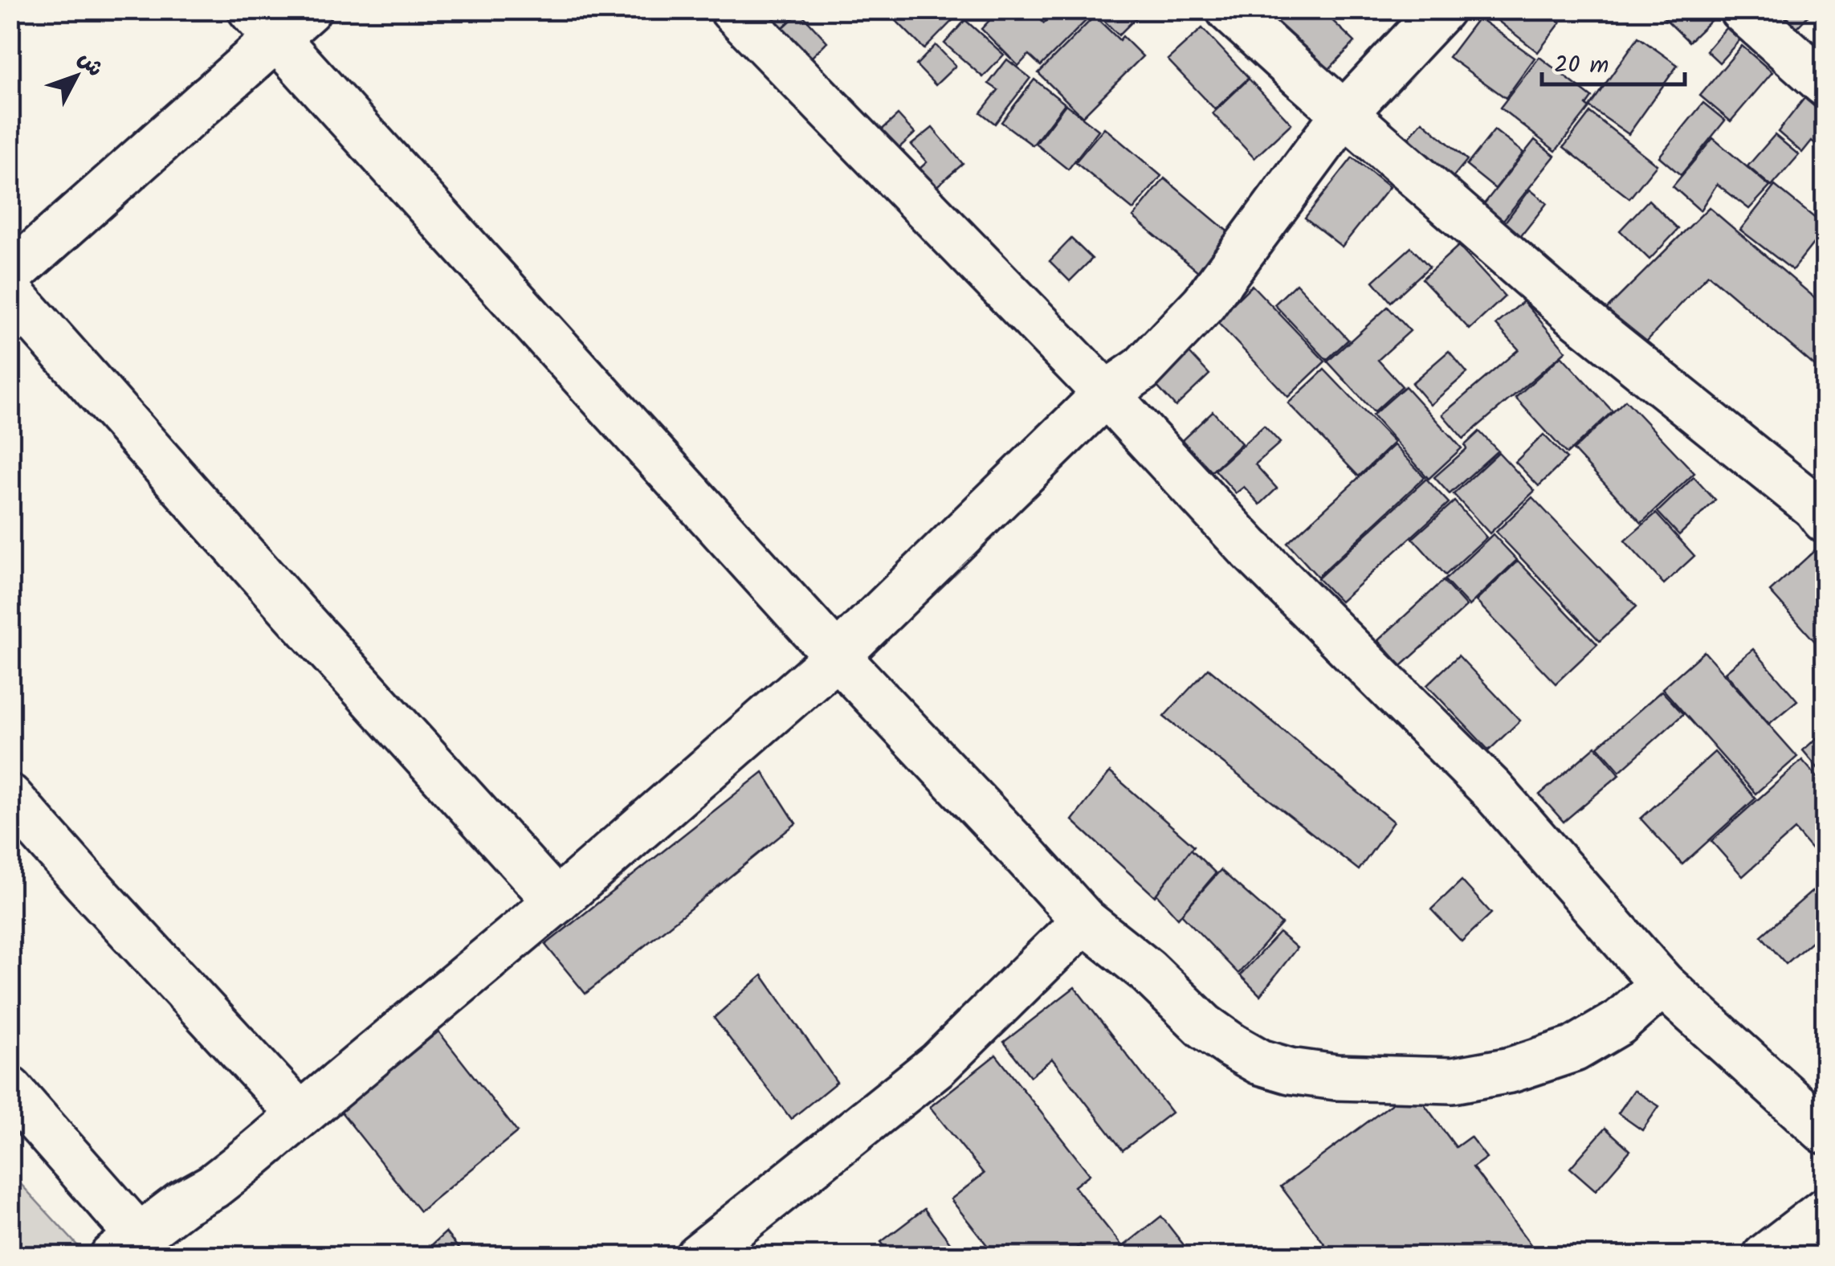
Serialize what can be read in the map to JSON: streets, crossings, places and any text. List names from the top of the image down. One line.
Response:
{"scale_bar":"20 m","north":"top right"}
